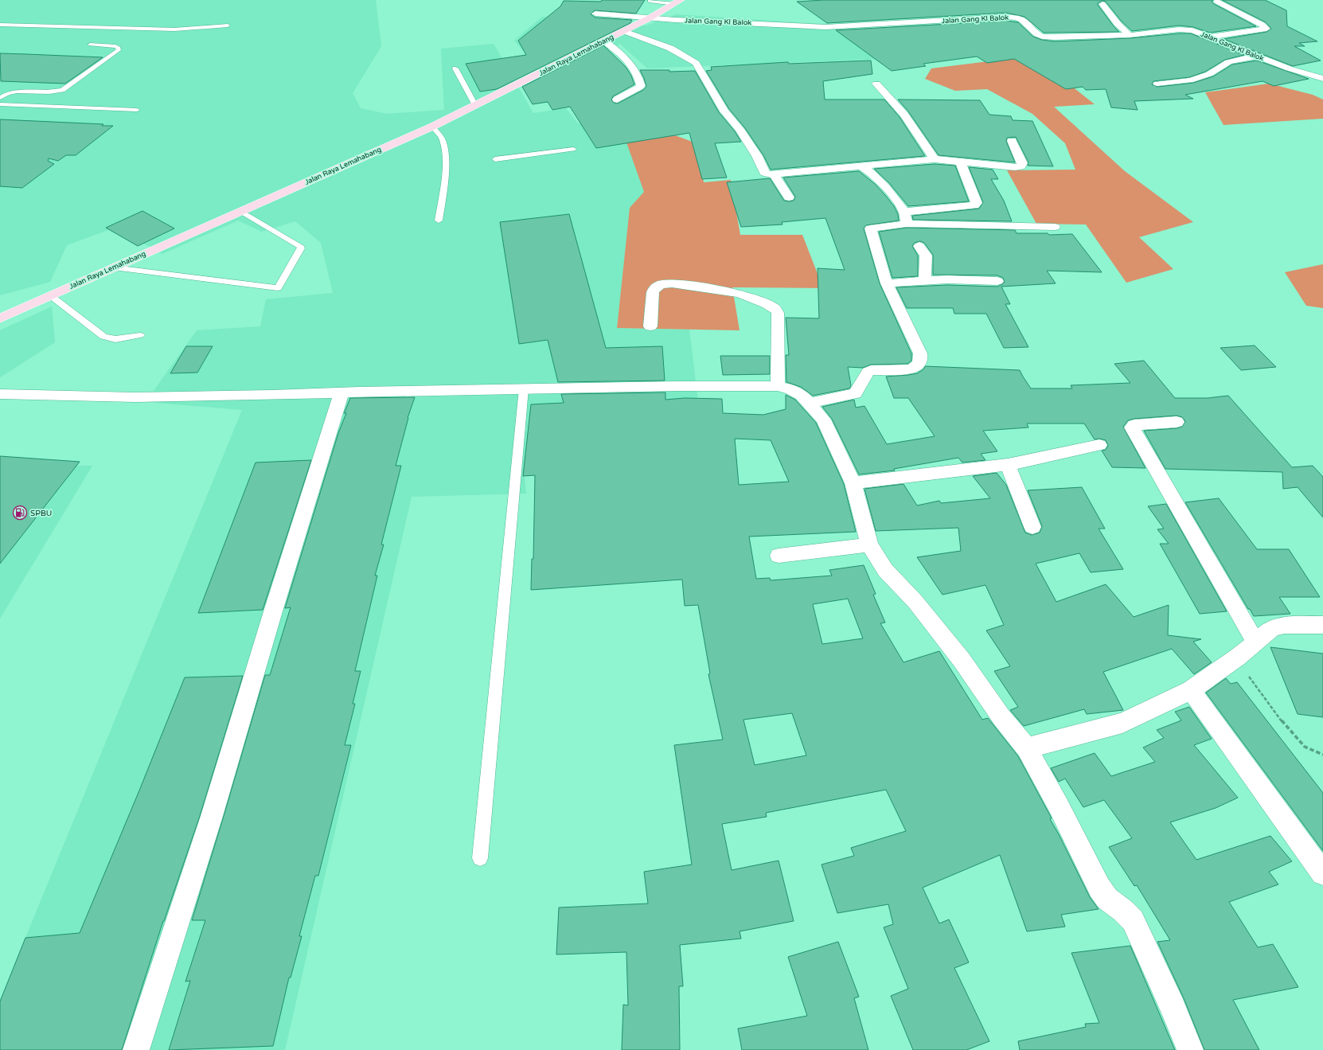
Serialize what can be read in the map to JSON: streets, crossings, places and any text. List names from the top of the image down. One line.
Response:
{"streets":{"main road":["Jalan Raya Lemahabang"],"street":["Jalan Gang Kl Balok"]},"crossings":[["Jalan Gang Kl Balok","Jalan Raya Lemahabang"]],"places":{"fuel station":["SPBU"]}}
